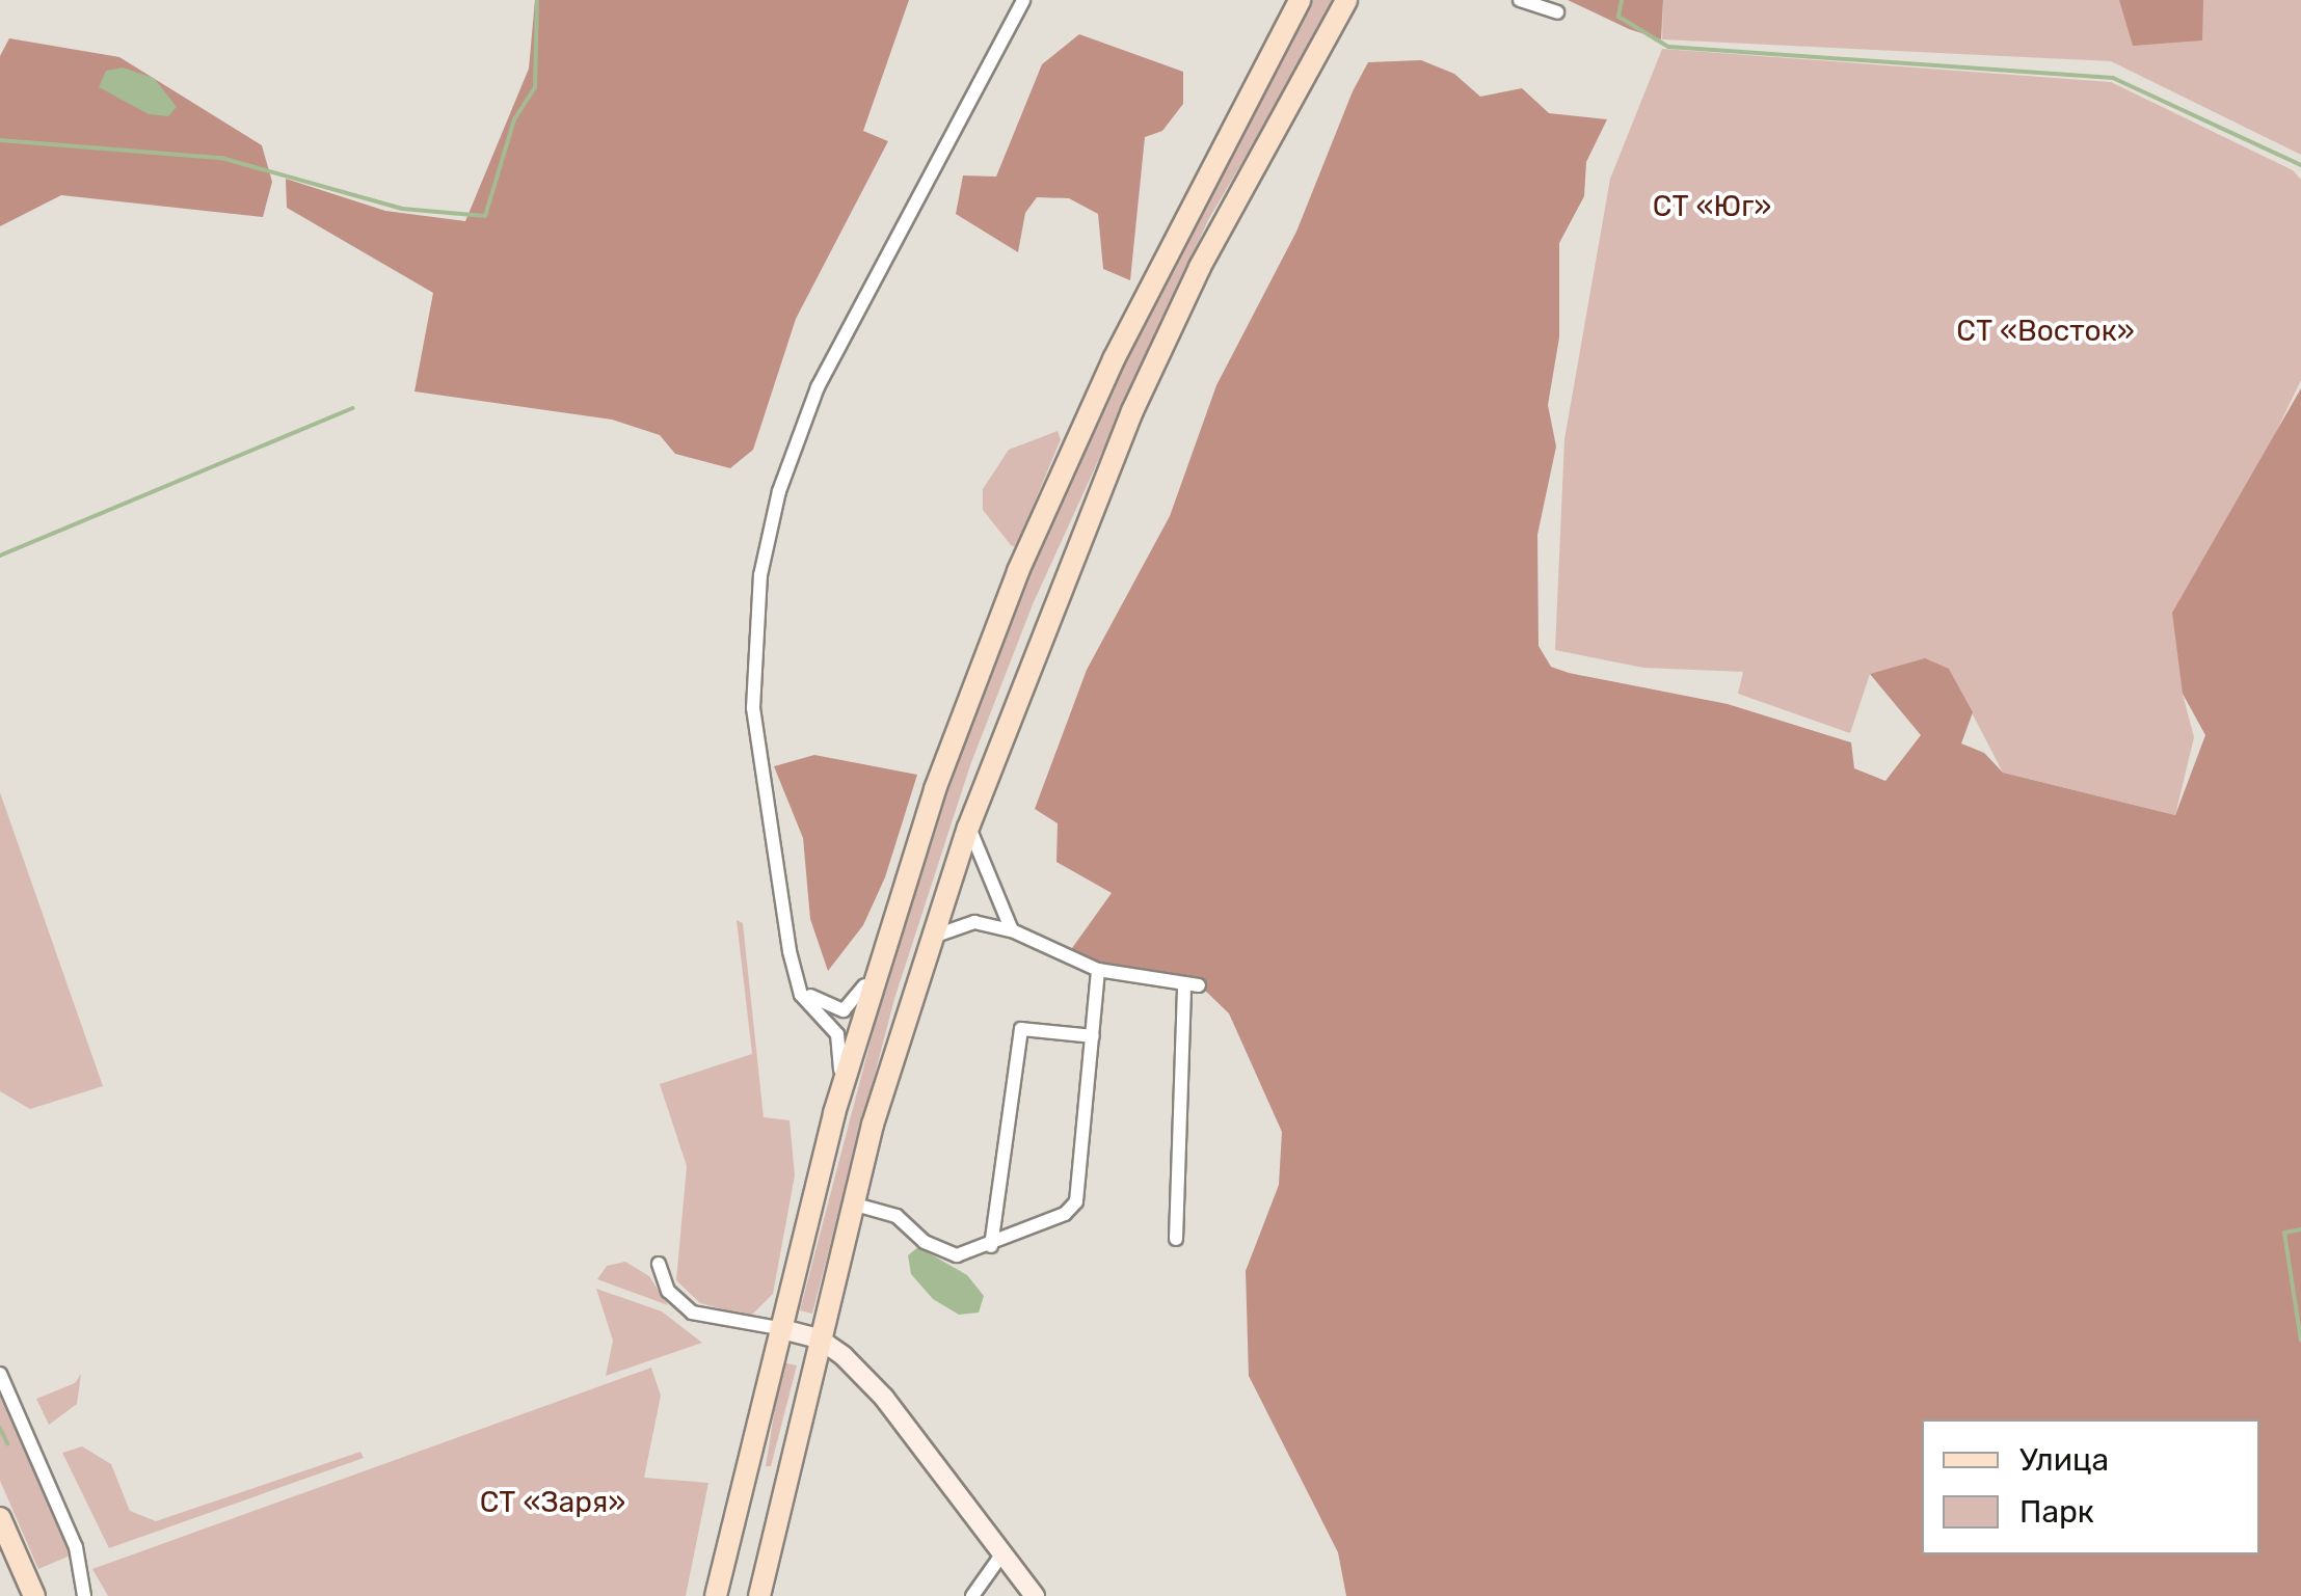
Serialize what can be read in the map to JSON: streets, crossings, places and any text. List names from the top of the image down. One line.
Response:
{"parks":["СТ «Юг»","СТ «Восток»","СТ «Заря»"],"legend":["Улица","Парк"]}
